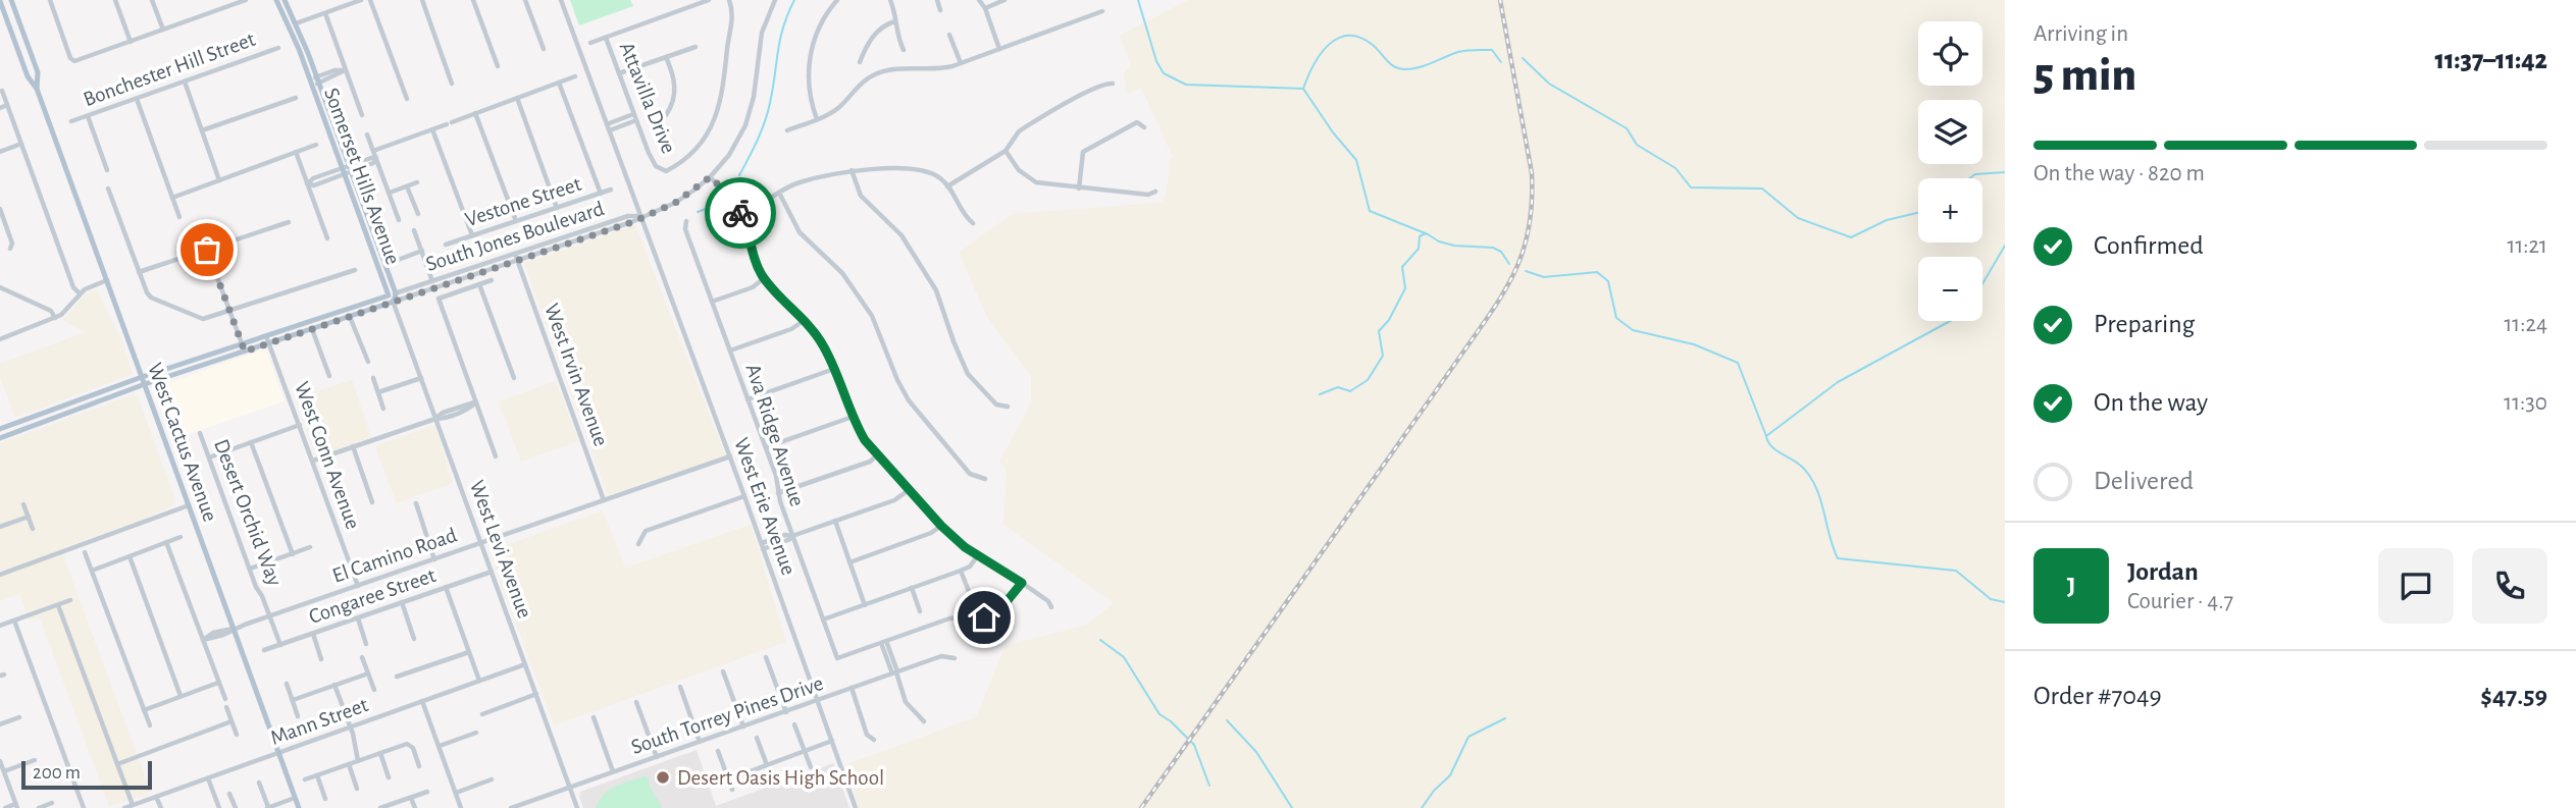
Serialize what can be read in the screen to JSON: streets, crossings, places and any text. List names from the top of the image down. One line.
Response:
{"streets":{"main road":["Somerset Hills Avenue","South Jones Boulevard","West Cactus Avenue"],"street":["Bonchester Hill Street","Attavilla Drive","Vestone Street","West Irvin Avenue","Ava Ridge Avenue","West Conn Avenue","West Erie Avenue","Desert Orchid Way","West Levi Avenue","El Camino Road","Congaree Street","South Torrey Pines Drive","Mann Street"]},"crossings":[["Somerset Hills Avenue","South Jones Boulevard"],["Somerset Hills Avenue","West Levi Avenue"],["South Jones Boulevard","West Irvin Avenue"],["South Jones Boulevard","West Cactus Avenue"],["South Jones Boulevard","West Conn Avenue"],["South Jones Boulevard","West Erie Avenue"],["South Jones Boulevard","West Levi Avenue"],["West Irvin Avenue","El Camino Road"],["West Cactus Avenue","El Camino Road"],["West Cactus Avenue","Mann Street"],["West Conn Avenue","El Camino Road"],["West Erie Avenue","El Camino Road"],["West Erie Avenue","South Torrey Pines Drive"],["Desert Orchid Way","El Camino Road"],["Desert Orchid Way","Congaree Street"],["West Levi Avenue","El Camino Road"],["West Levi Avenue","Congaree Street"],["West Levi Avenue","South Torrey Pines Drive"],["West Levi Avenue","Mann Street"]],"places":["Desert Oasis High School"],"scale_bar":"200 m","page":{"heading":["5 min","Arriving in","11:37–11:42"],"panel":["Jordan","Courier · 4.7","Order #7049","$47.59"],"map_buttons":["+","−"],"bar":"On the way · 820 m","list":[["Confirmed","11:21"],["Preparing","11:24"],["On the way","11:30"],"Delivered"],"round":"J","scale":"200 m"}}
